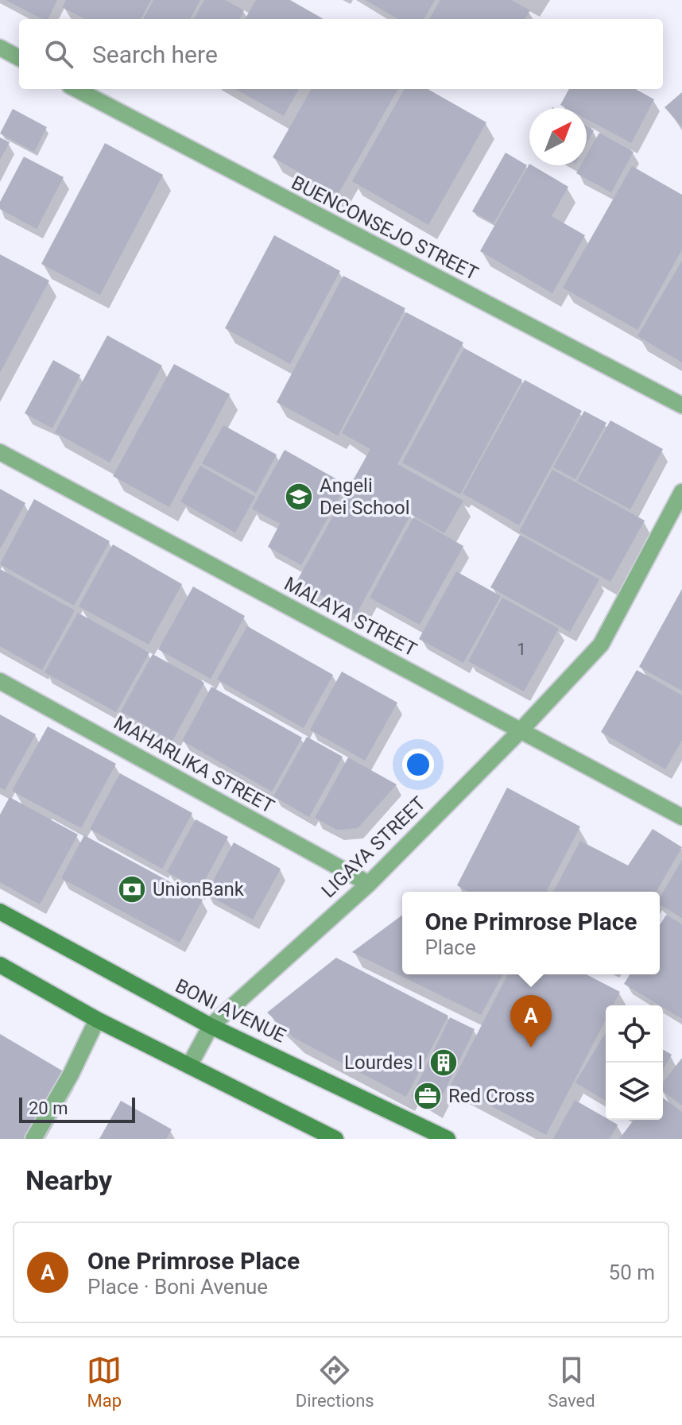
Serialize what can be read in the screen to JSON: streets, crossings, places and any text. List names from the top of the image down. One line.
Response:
{"streets":{"main road":["BONI AVENUE"],"street":["BUENCONSEJO STREET","MALAYA STREET","MAHARLIKA STREET","LIGAYA STREET"]},"crossings":[["MALAYA STREET","LIGAYA STREET"],["MAHARLIKA STREET","LIGAYA STREET"],["LIGAYA STREET","BONI AVENUE"]],"places":{"school or university":["Angeli Dei School"],"bank":["UnionBank"],"building":["Lourdes I"],"office":["Red Cross"]},"house_numbers":["1"],"scale_bar":"20 m","north":"top right","page":{"search":"Search here","popup":["One Primrose Place","Place"],"pins":"A","scale":"20 m","heading":"Nearby","list":[{"mark":"A","name":"One Primrose Place","note":"Place · Boni Avenue","value":"50 m"}],"nav":["Map","Directions","Saved"]}}
